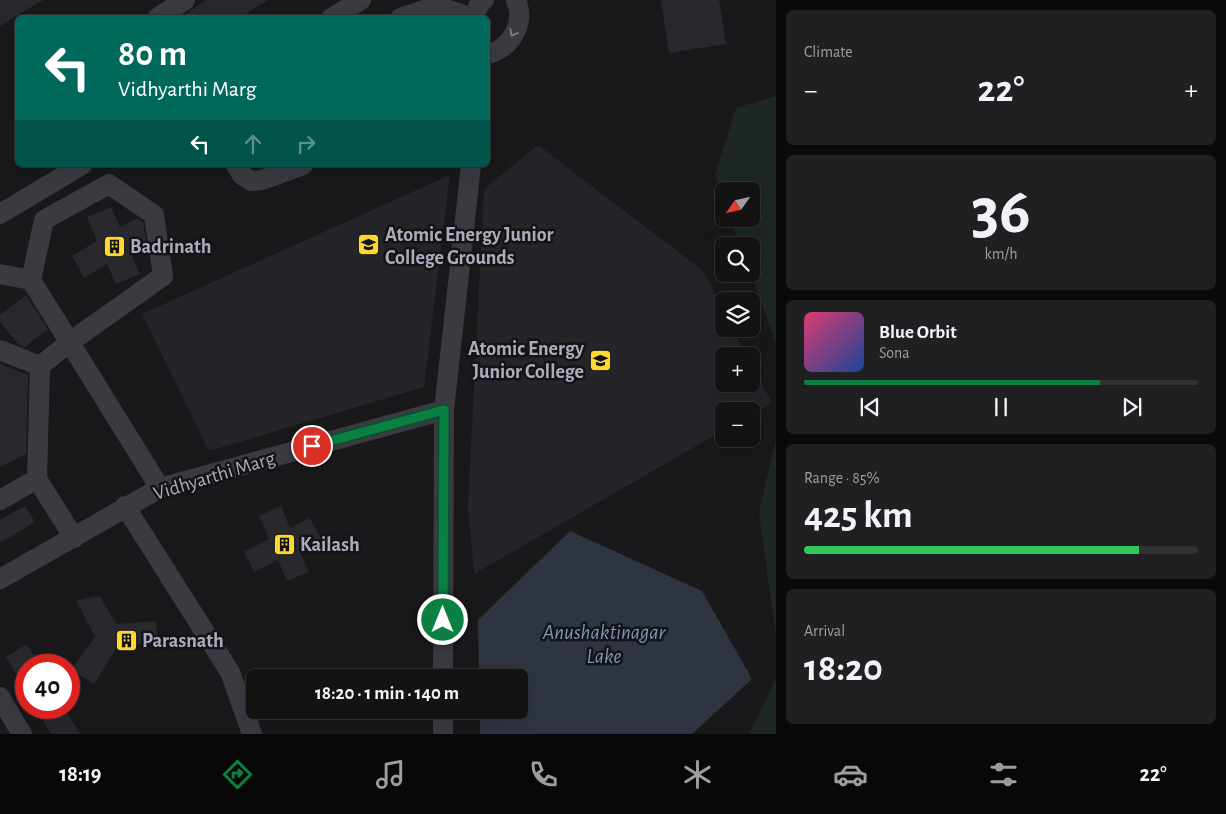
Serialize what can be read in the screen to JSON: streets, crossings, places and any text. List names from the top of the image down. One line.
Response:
{"streets":{"street":["Vidhyarthi Marg"]},"water":["Anushaktinagar Lake"],"places":{"school or university":["Atomic Energy Junior College Grounds","Atomic Energy Junior College"],"building":["Badrinath","Kailash","Parasnath"]},"north":"bottom left","page":{"tile":["Climate",["36","km/h"],["Range · 85%","425 km"],["Arrival","18:20"]],"turn":["80 m","Vidhyarthi Marg"],"heat":["−","22°","+"],"map_buttons":["+","−"],"song":["Blue Orbit","Sona"],"limit":"40","trip":"18:20 · 1 min · 140 m","tabs":["18:19","22°"]}}
